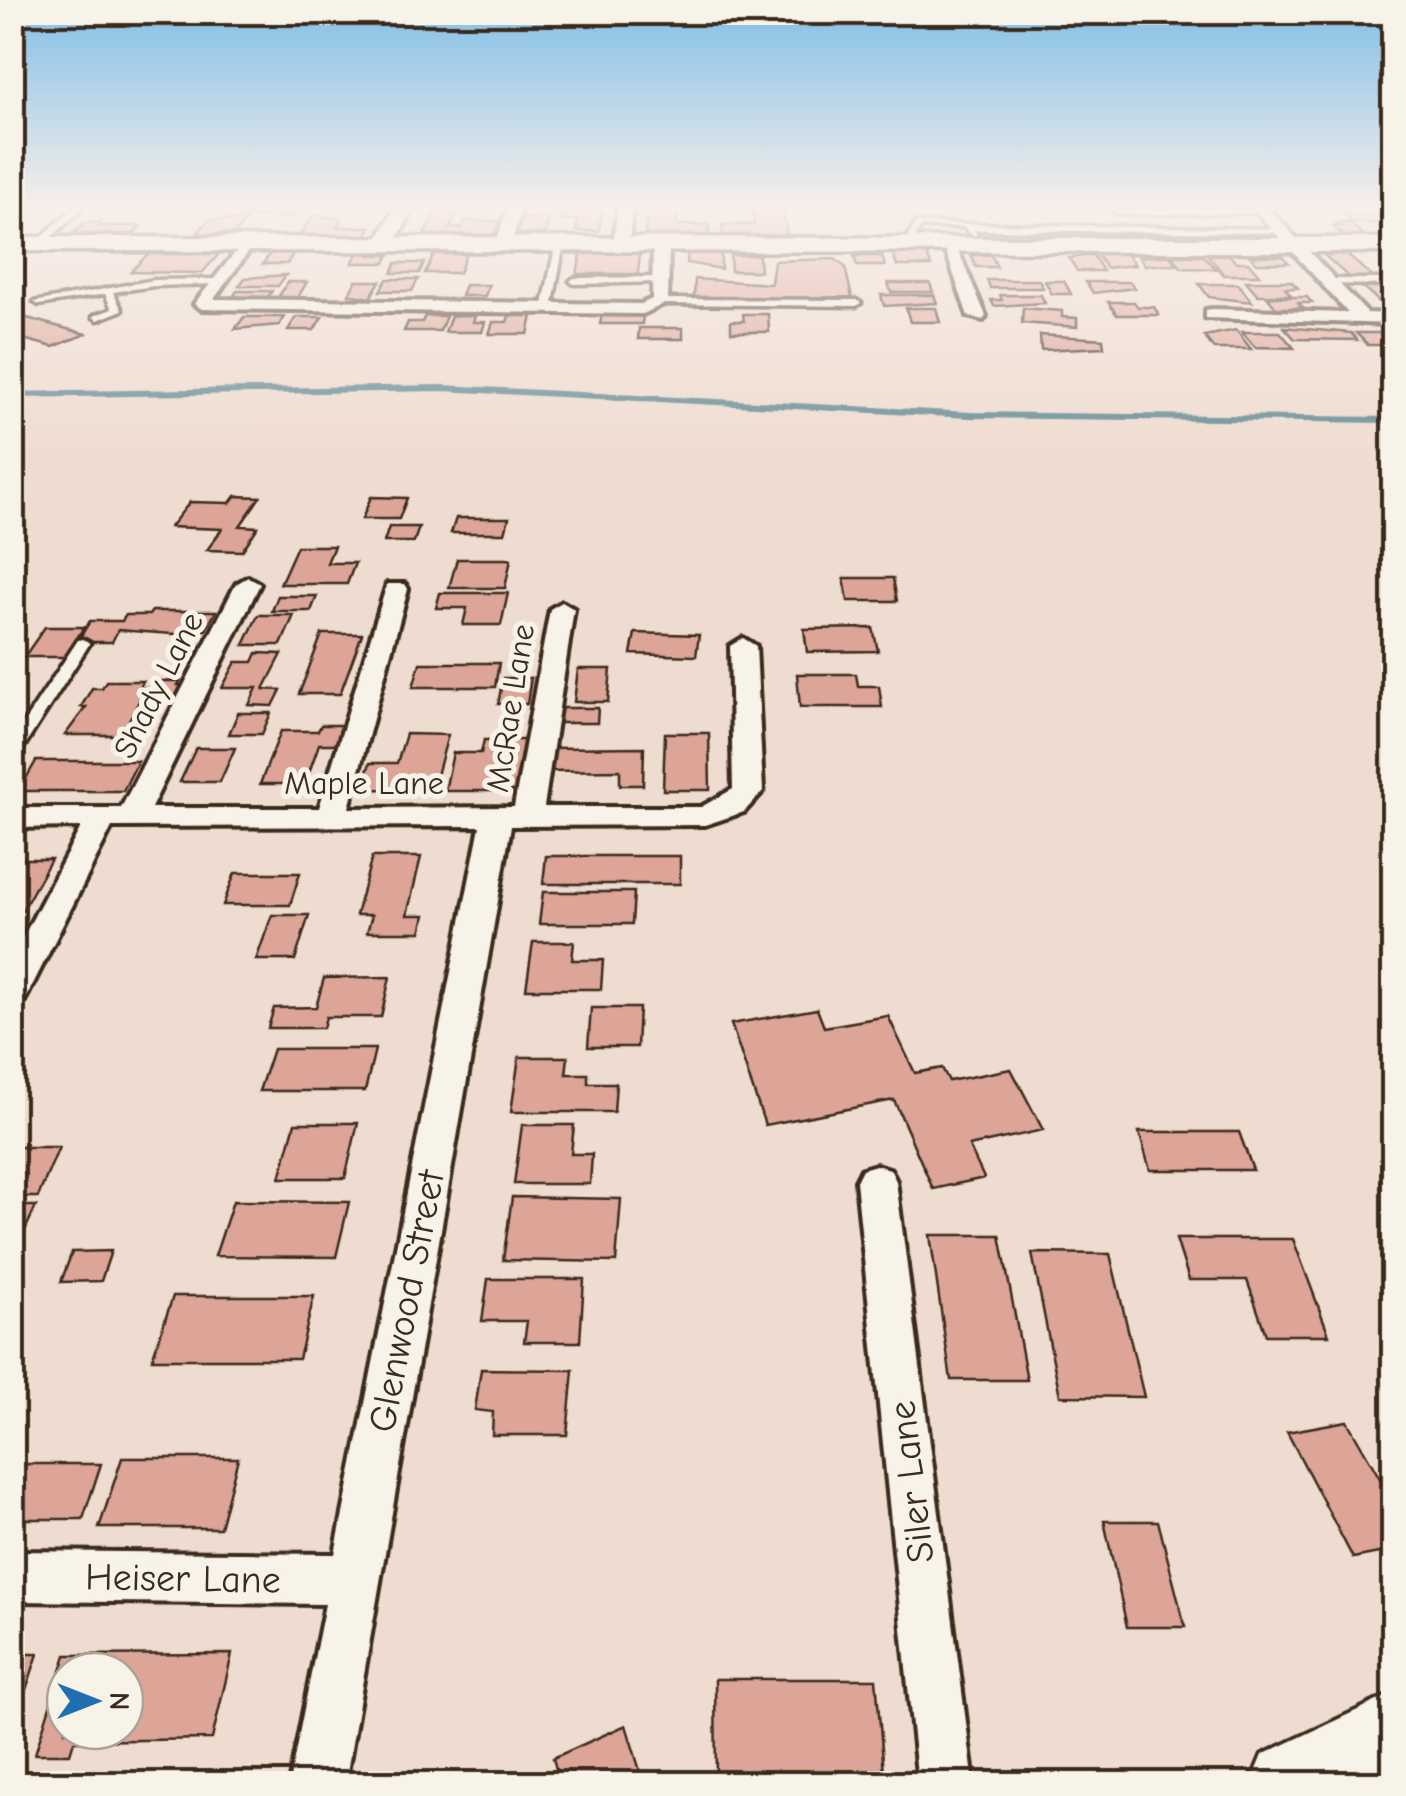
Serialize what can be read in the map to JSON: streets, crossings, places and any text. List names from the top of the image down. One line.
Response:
{"streets":{"street":["Shady Lane","McRae Lane","Maple Lane","Glenwood Street","Siler Lane","Heiser Lane"]},"crossings":[["Shady Lane","Maple Lane"],["McRae Lane","Maple Lane"],["McRae Lane","Glenwood Street"],["Maple Lane","Glenwood Street"],["Glenwood Street","Heiser Lane"]],"north":"right"}
